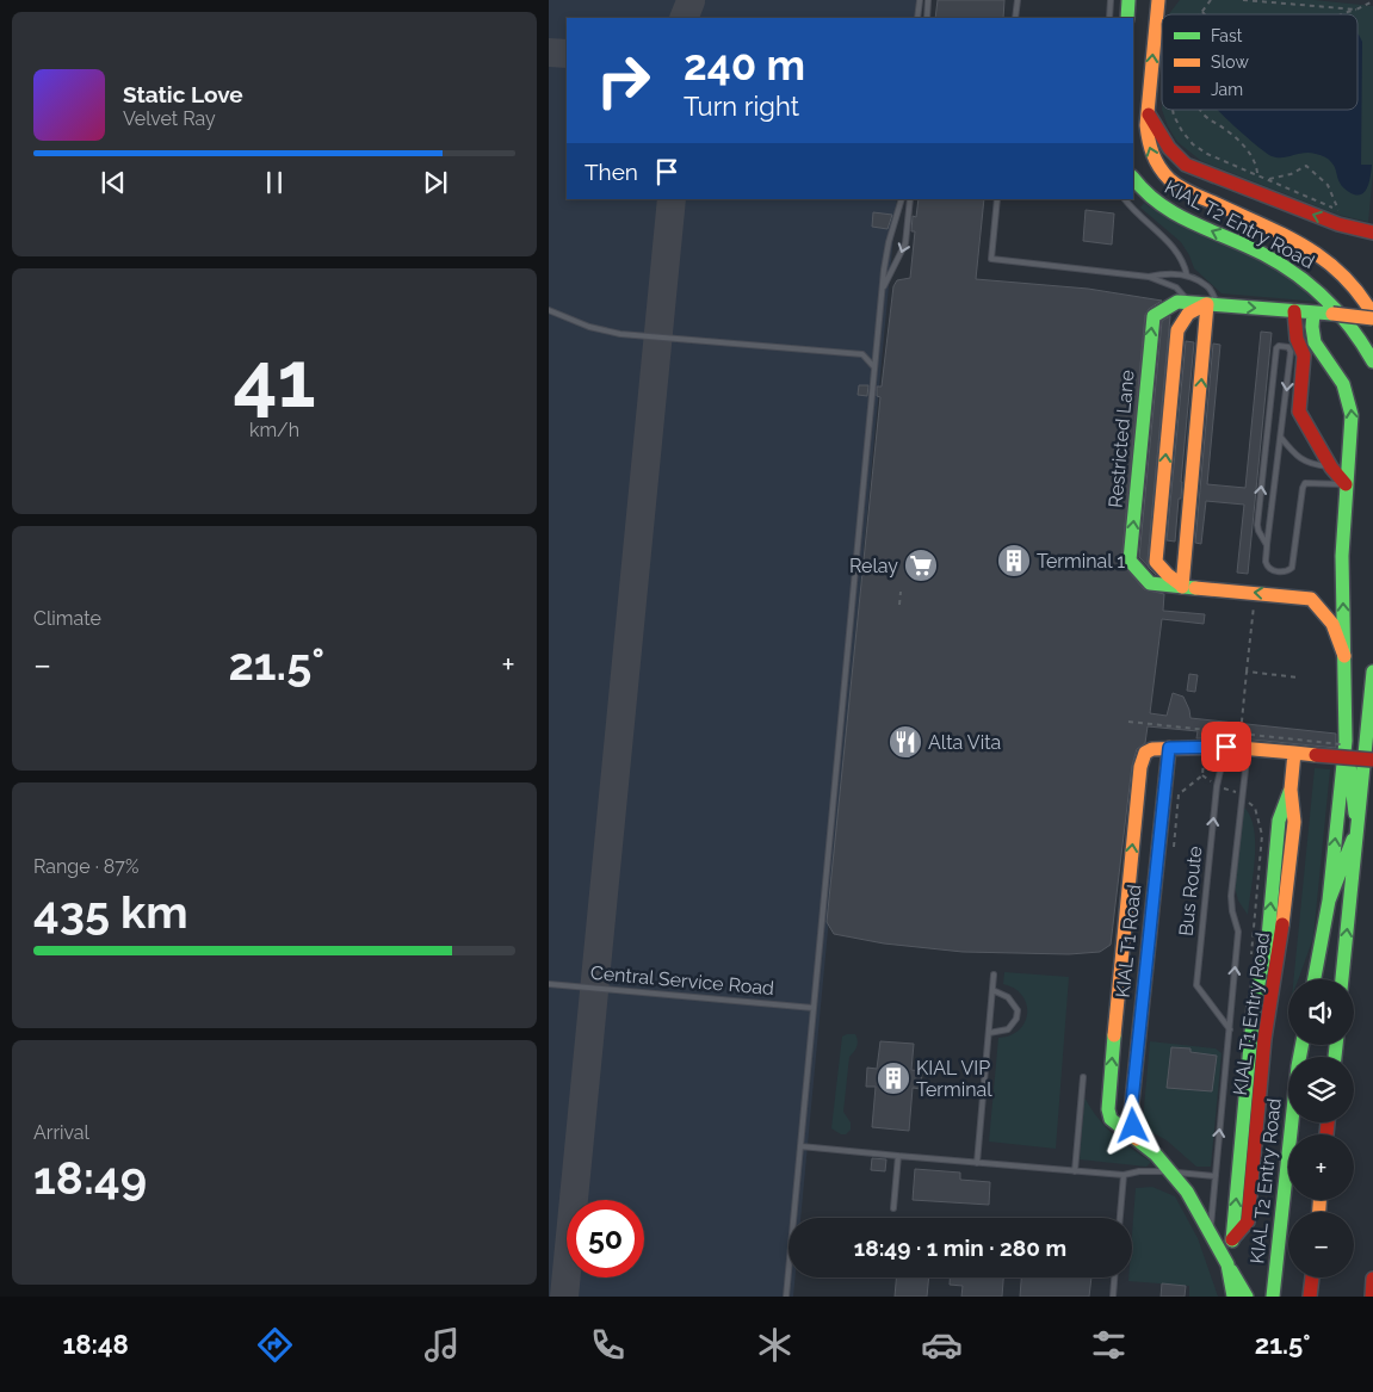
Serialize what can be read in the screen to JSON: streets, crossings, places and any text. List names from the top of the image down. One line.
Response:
{"streets":{"main road":["KIAL T2 Entry Road","Restricted Lane","KIAL T1 Road","KIAL T1 Entry Road"],"lane":["Bus Route","Central Service Road"]},"crossings":[["KIAL T2 Entry Road","Restricted Lane"],["KIAL T1 Road","KIAL T1 Entry Road"]],"places":{"building":["Terminal 1","KIAL VIP Terminal"],"supermarket":["Relay"],"restaurant":["Alta Vita"]},"legend":["Fast","Slow","Jam"],"page":{"turn":["240 m","Turn right"],"song":["Static Love","Velvet Ray"],"then":"Then","tile":[["41","km/h"],"Climate",["Range · 87%","435 km"],["Arrival","18:49"]],"heat":["−","21.5°","+"],"map_buttons":["+","−"],"limit":"50","trip":"18:49 · 1 min · 280 m","tabs":["18:48","21.5°"]}}
